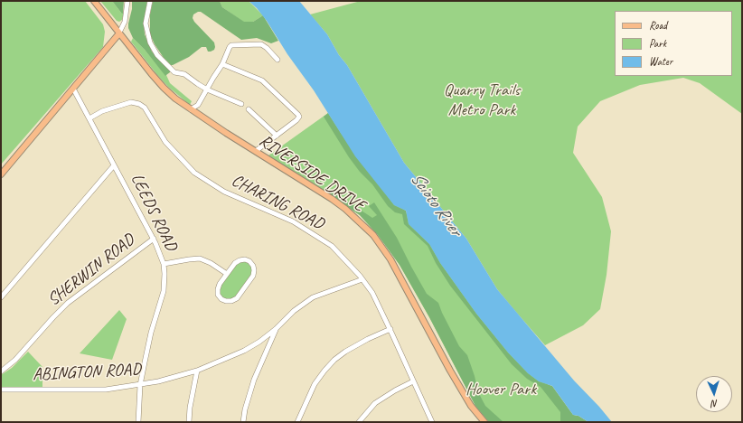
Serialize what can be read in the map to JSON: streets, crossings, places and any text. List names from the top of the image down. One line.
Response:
{"streets":{"main road":["RIVERSIDE DRIVE"],"street":["CHARING ROAD","LEEDS ROAD","SHERWIN ROAD","ABINGTON ROAD"]},"crossings":[["CHARING ROAD","LEEDS ROAD"],["CHARING ROAD","ABINGTON ROAD"],["LEEDS ROAD","SHERWIN ROAD"],["LEEDS ROAD","ABINGTON ROAD"]],"water":["Scioto River"],"parks":["Quarry Trails Metro Park","Hoover Park"],"legend":["Road","Park","Water"],"north":"bottom"}
